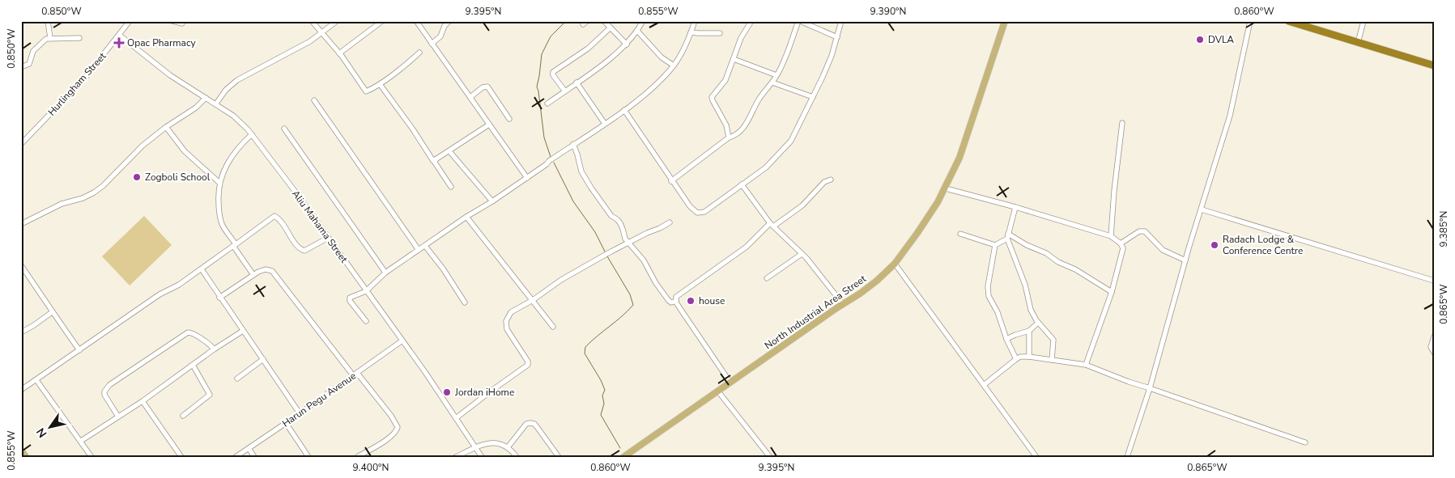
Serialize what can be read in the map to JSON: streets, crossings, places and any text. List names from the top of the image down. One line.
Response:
{"streets":{"main road":["North Industrial Area Street"],"street":["Hurlingham Street","Aliu Mahama Street","Harun Pegu Avenue"]},"crossings":[["Hurlingham Street","Aliu Mahama Street"],["Aliu Mahama Street","Harun Pegu Avenue"]],"places":{"other":["DVLA","Zogboli School","Radach Lodge & Conference Centre","house","Jordan iHome"],"health":["Opac Pharmacy"]},"north":"bottom left","coordinates":["0.850°W","9.395°N","0.855°W","9.390°N","0.860°W","9.385°N","0.865°W","9.400°N"]}
